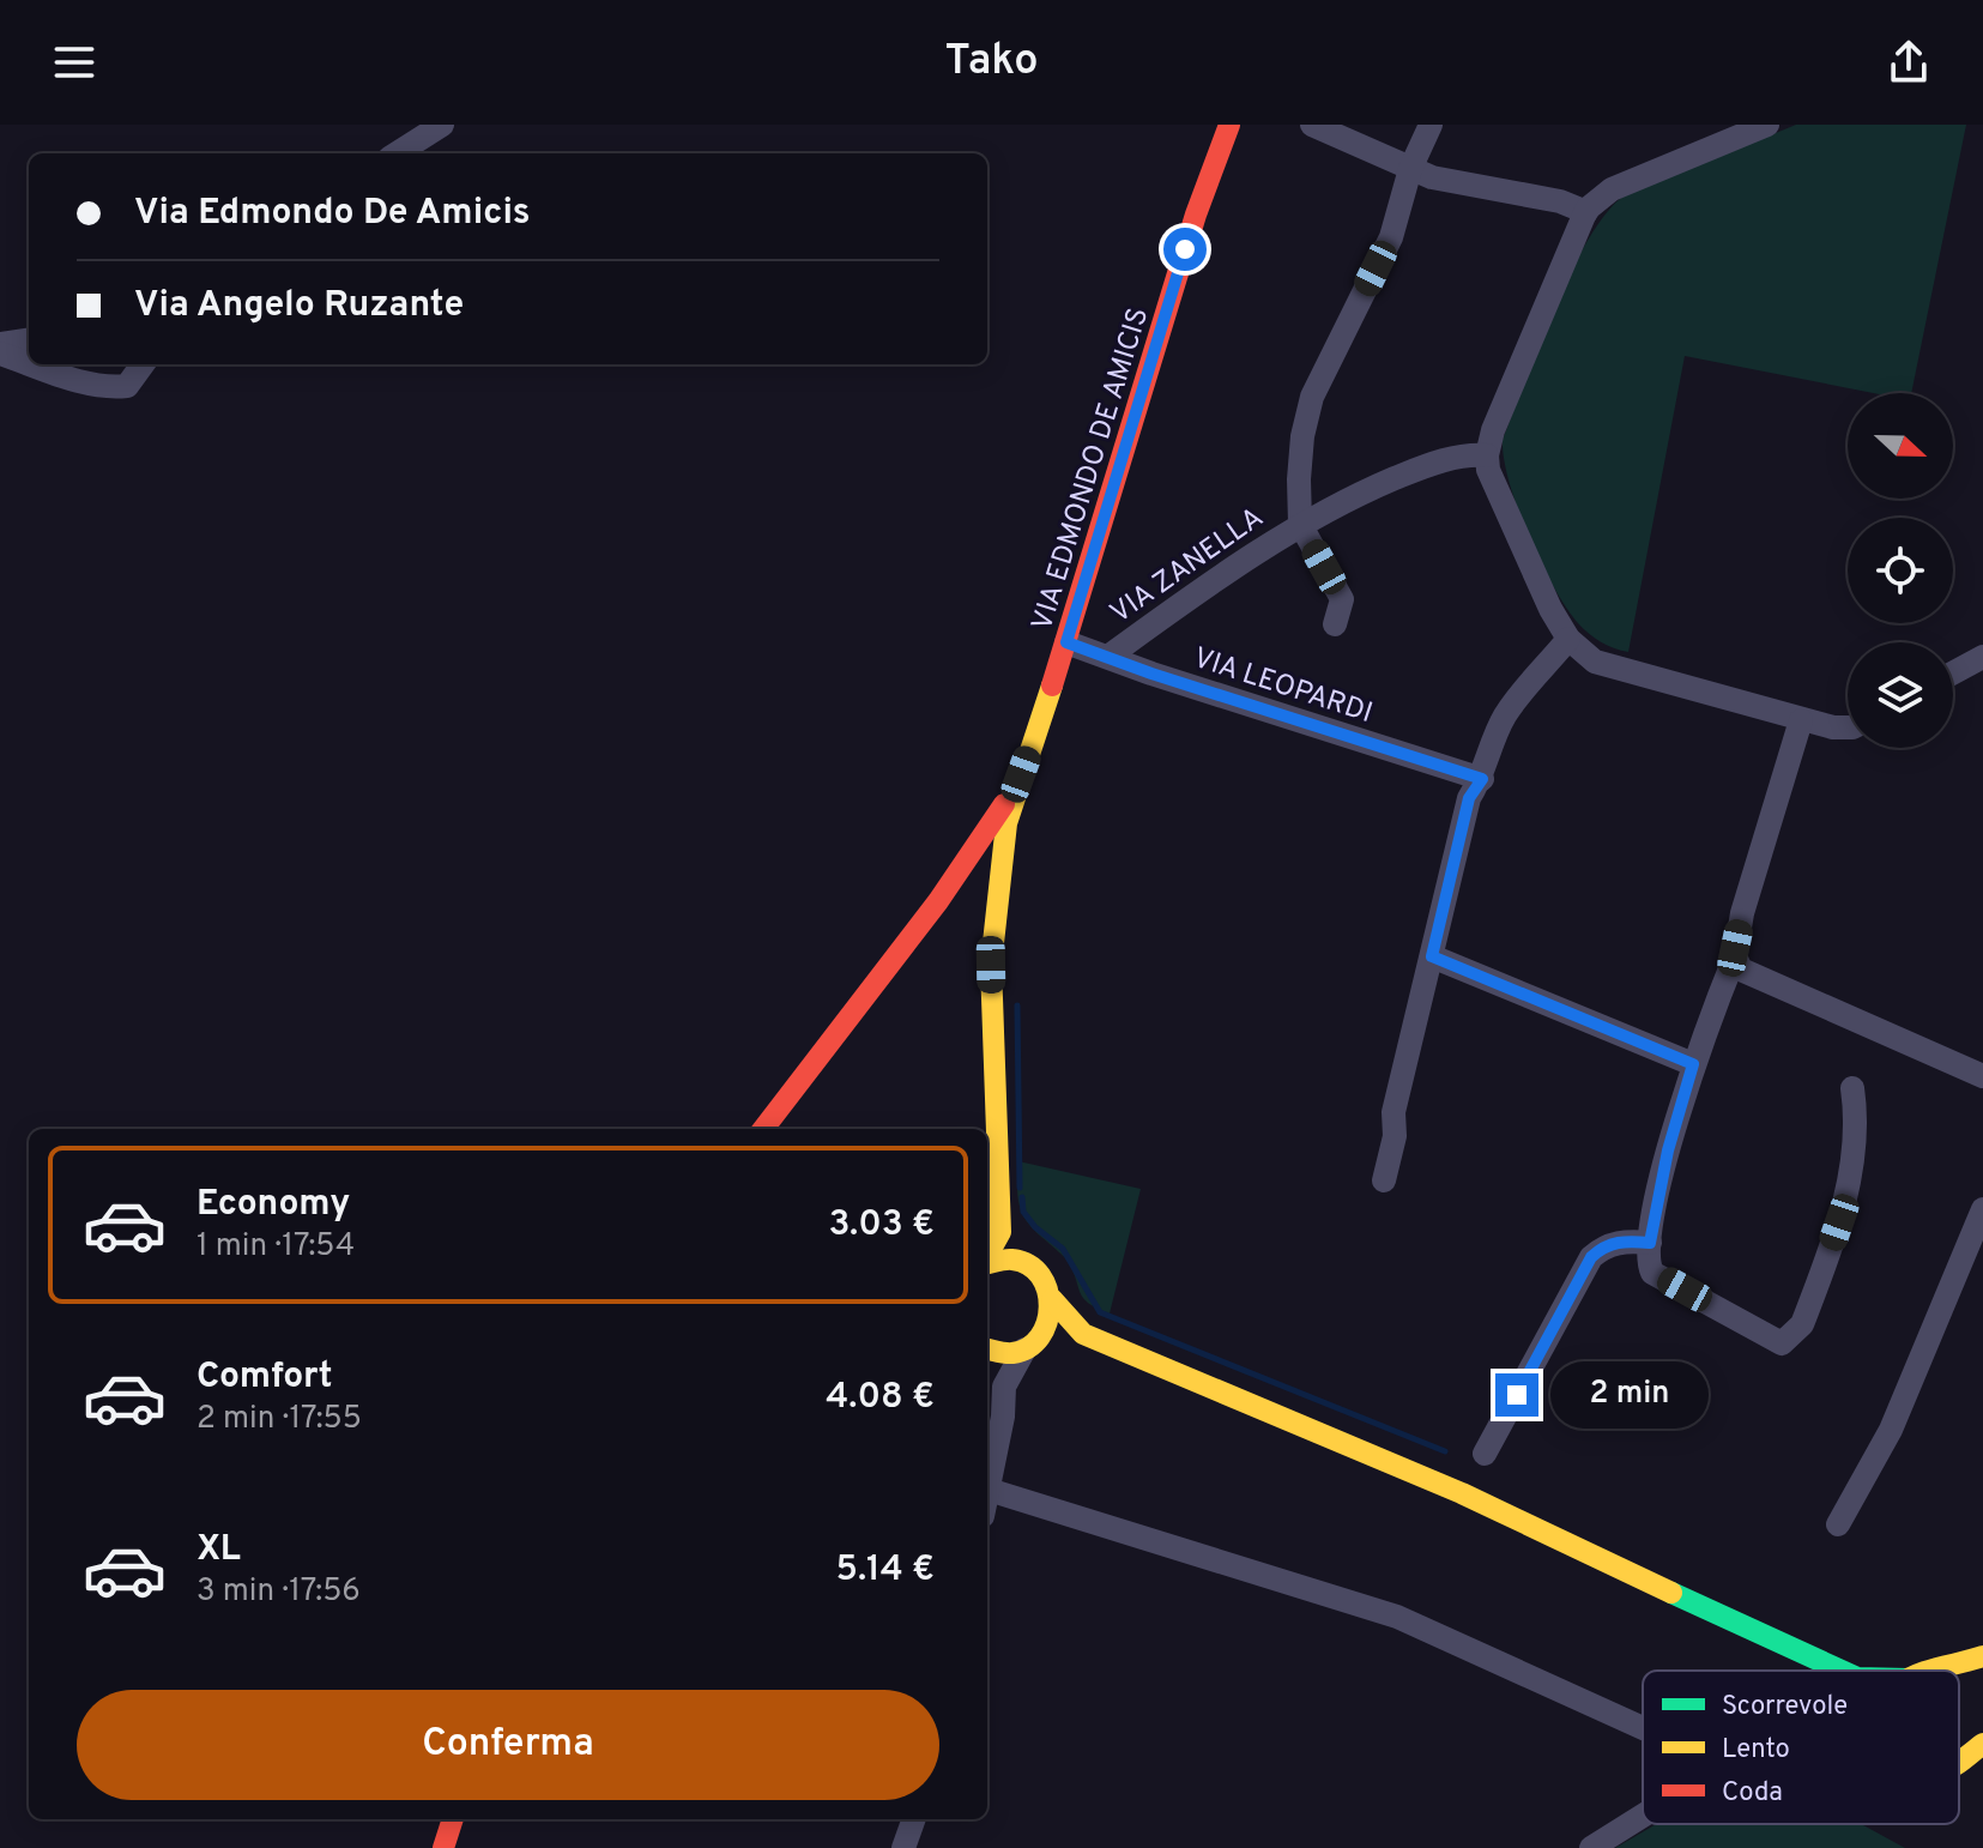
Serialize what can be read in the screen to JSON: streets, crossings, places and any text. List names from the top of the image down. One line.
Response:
{"streets":{"street":["VIA EDMONDO DE AMICIS","VIA ZANELLA","VIA LEOPARDI"]},"crossings":[["VIA EDMONDO DE AMICIS","VIA LEOPARDI"],["VIA ZANELLA","VIA LEOPARDI"]],"legend":["Scorrevole","Lento","Coda"],"north":"right","page":{"header":"Tako","banner":["Via Edmondo De Amicis","Via Angelo Ruzante"],"list":[{"name":"Economy","note":"1 min · 17:54","value":"3.03 €"},{"name":"Comfort","note":"2 min · 17:55","value":"4.08 €"},{"name":"XL","note":"3 min · 17:56","value":"5.14 €"}],"bubble":"2 min","buttons":"Conferma"}}
